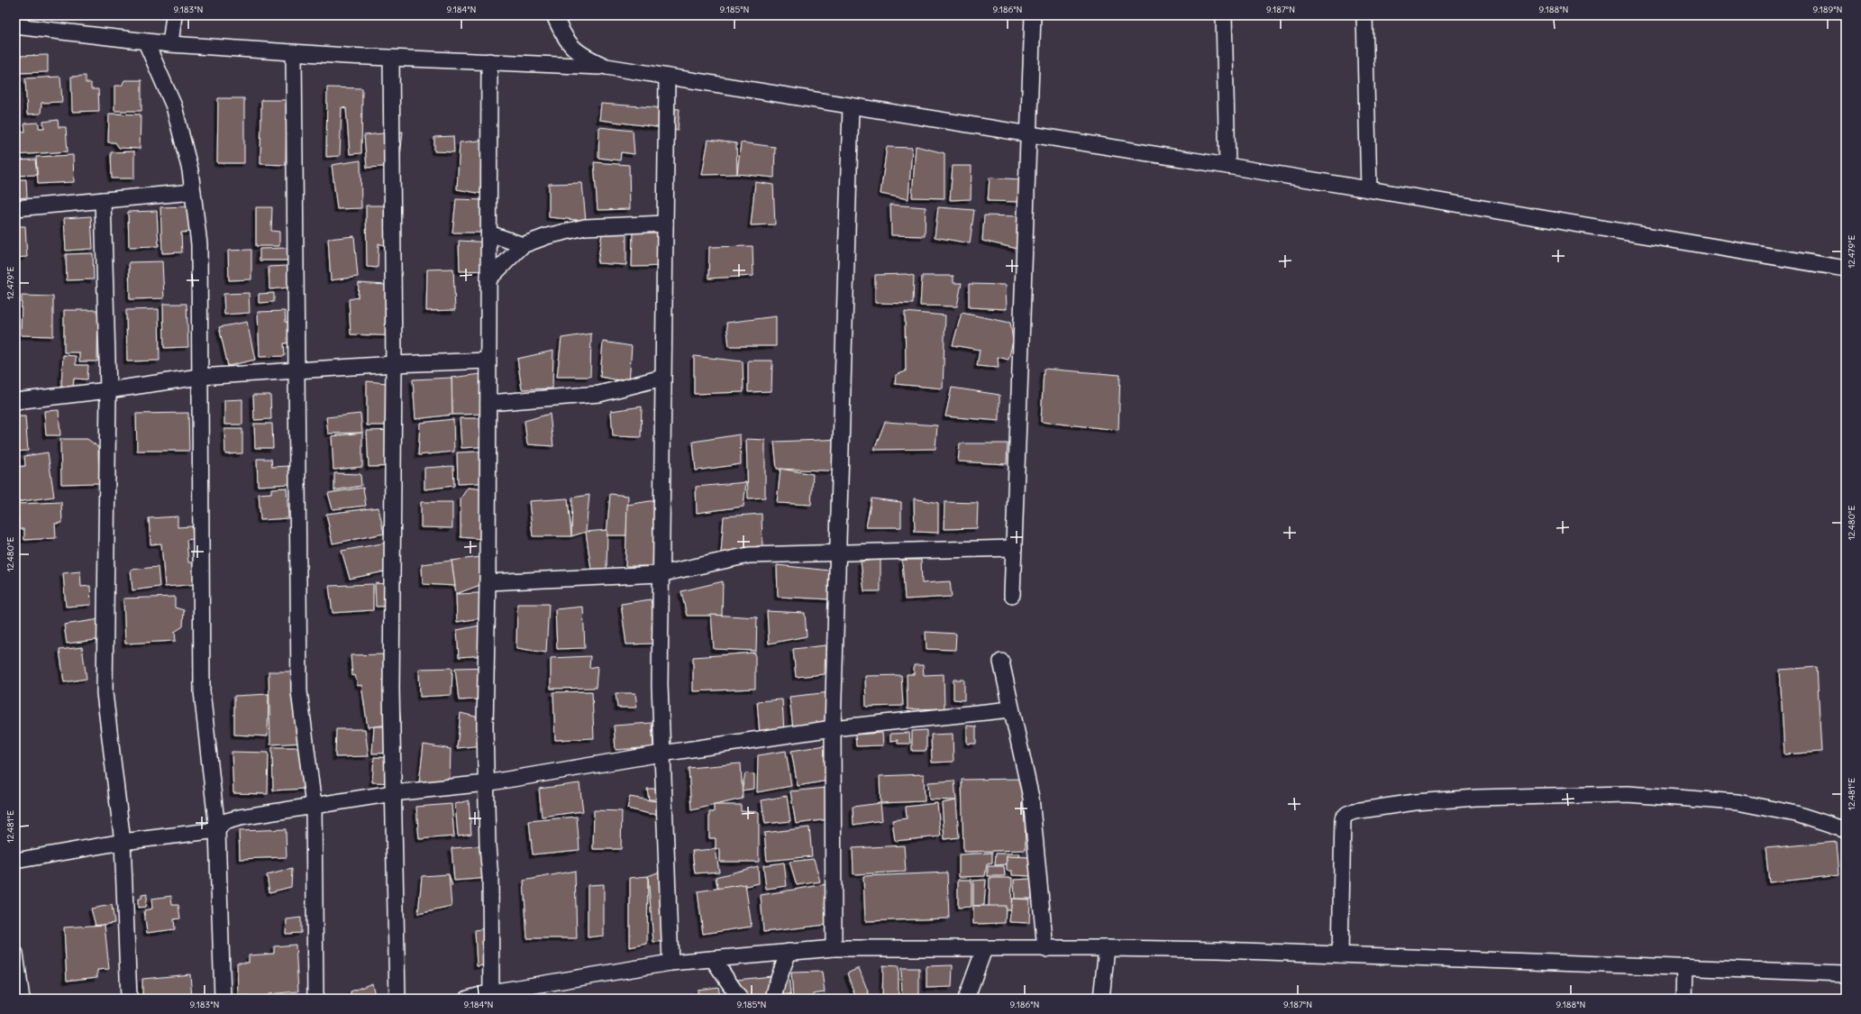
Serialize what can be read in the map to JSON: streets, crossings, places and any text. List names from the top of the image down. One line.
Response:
{"coordinates":["9.183°N","9.184°N","9.185°N","9.186°N","9.187°N","9.188°N","9.189°N","12.479°E","12.480°E","12.481°E"]}
